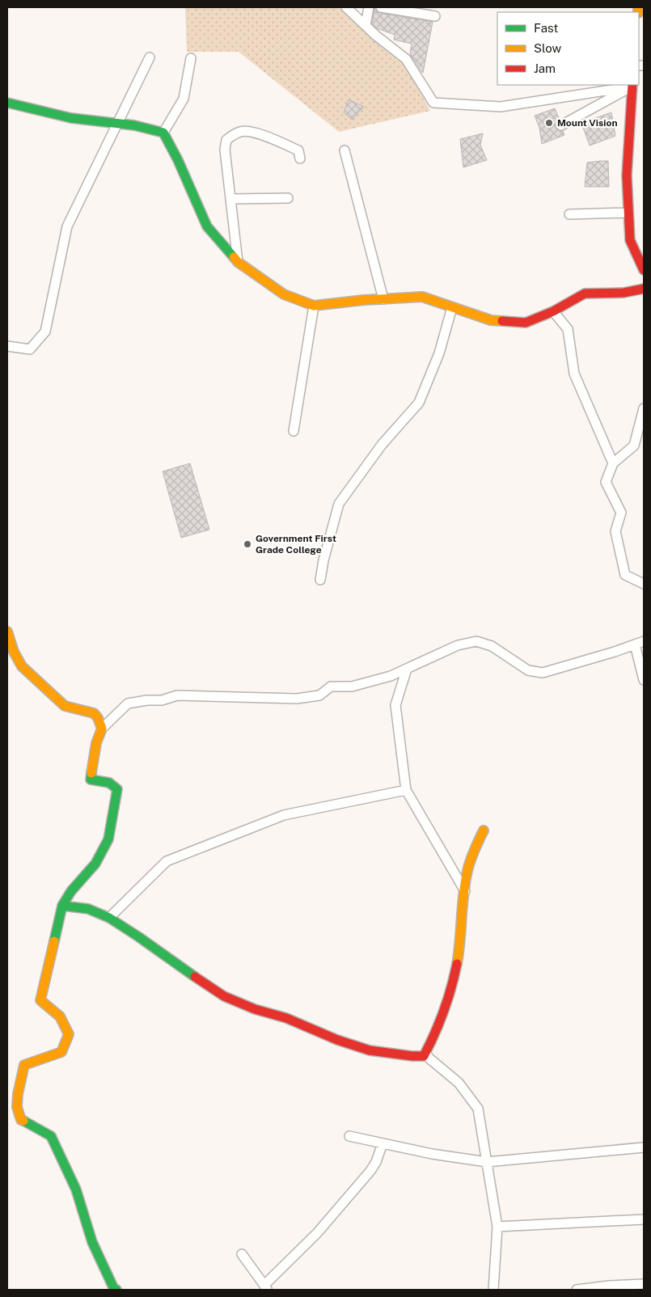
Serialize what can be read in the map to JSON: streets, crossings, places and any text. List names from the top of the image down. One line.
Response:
{"places":["Mount Vision","Government First Grade College"],"legend":["Fast","Slow","Jam"]}
